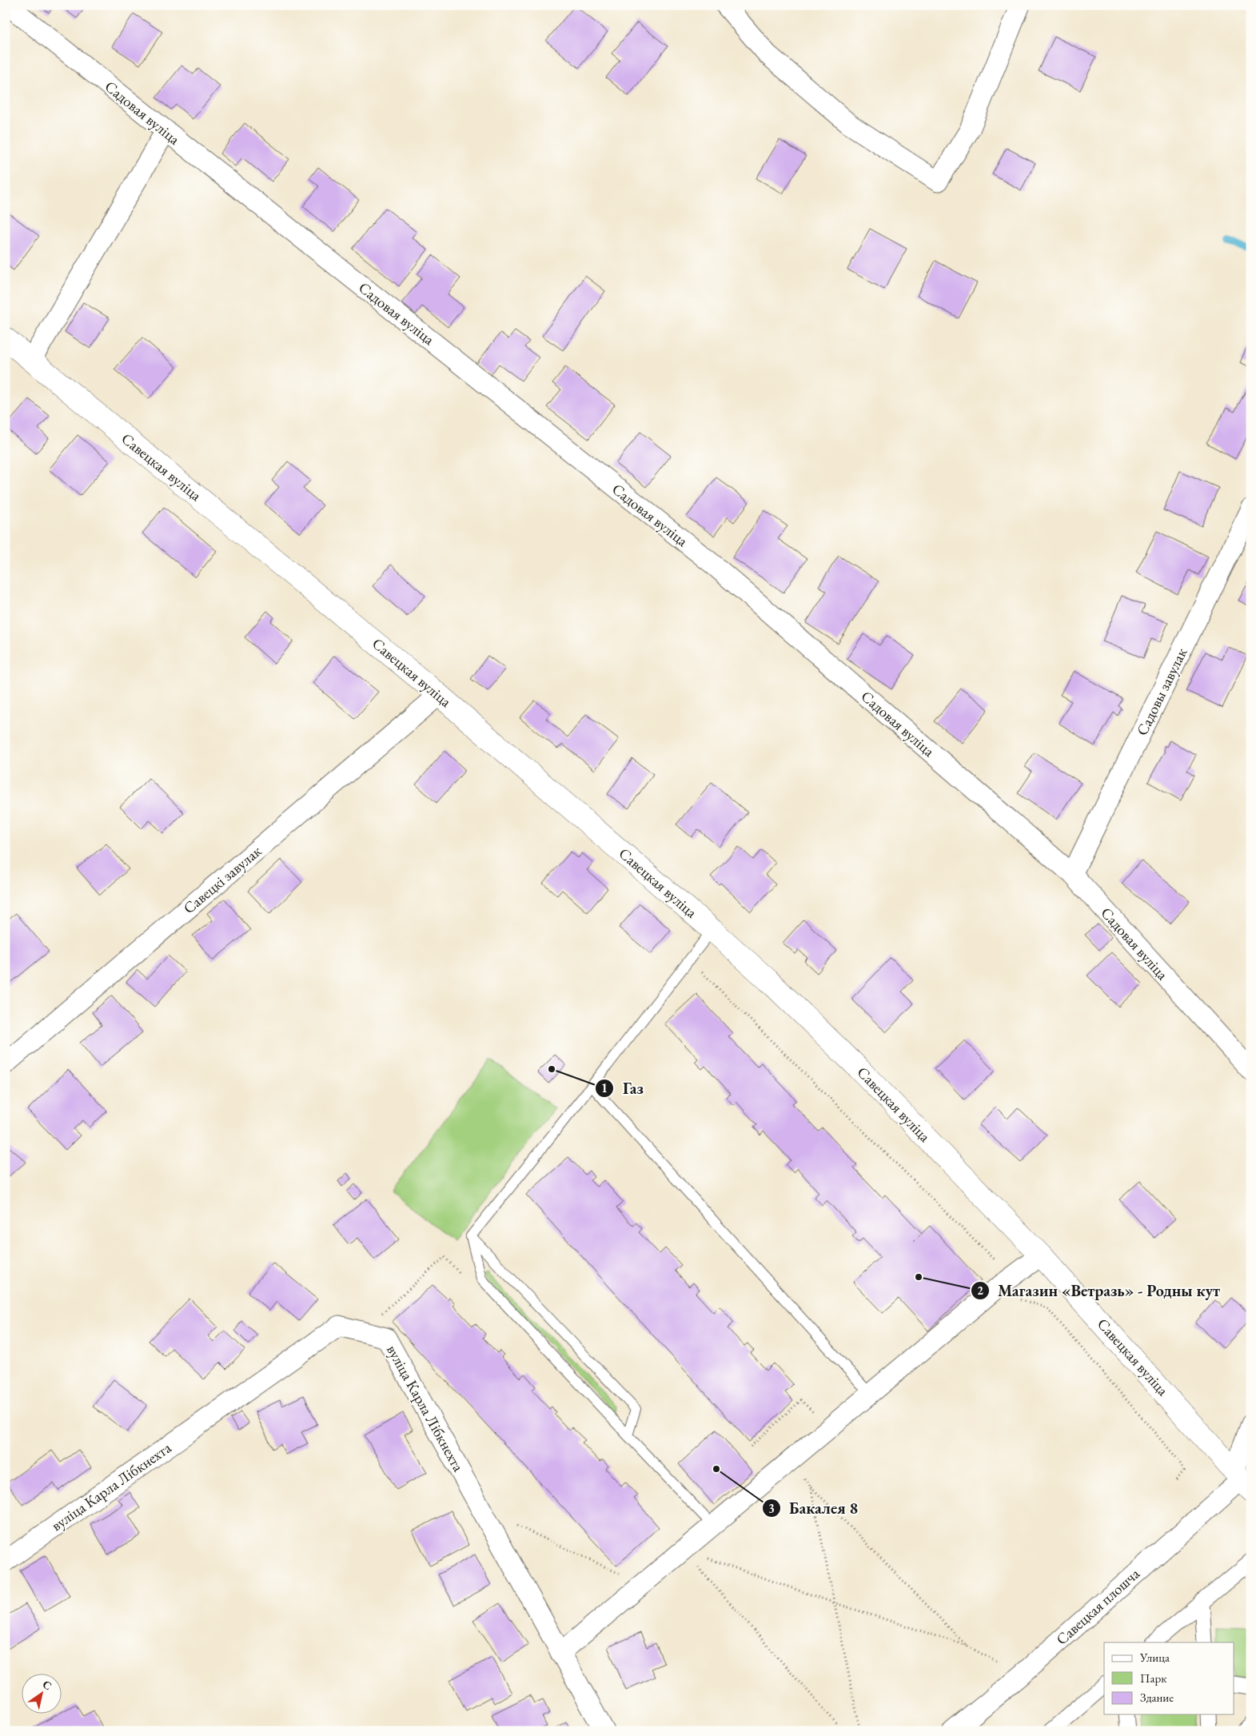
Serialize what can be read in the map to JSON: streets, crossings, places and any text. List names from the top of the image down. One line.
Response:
{"streets":{"street":["Садовая вуліца","Савецкая вуліца","Садовы завулак","Савецкі завулак","вуліца Карла Лібкнехта","Савецкая плошча"]},"crossings":[["Садовая вуліца","Садовы завулак"],["Савецкая вуліца","Савецкі завулак"],["Савецкая вуліца","Савецкая плошча"]],"places":["Газ","Магазин «Ветразь» - Родны кут","Бакалея 8"],"legend":["Улица","Парк","Здание"],"north":"top right"}
